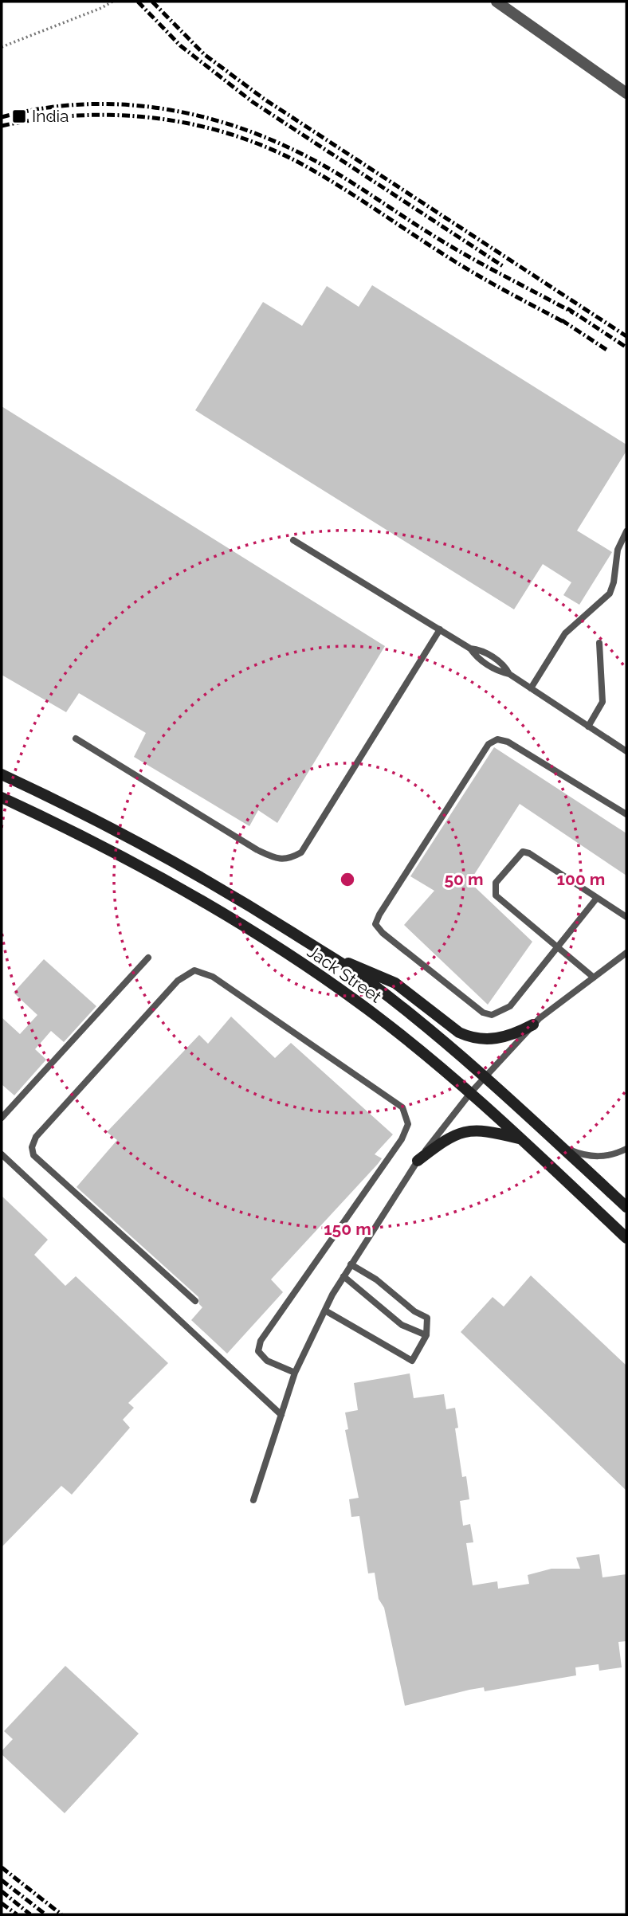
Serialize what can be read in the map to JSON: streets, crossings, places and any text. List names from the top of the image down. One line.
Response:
{"streets":{"main road":["Jack Street"]},"places":{"transit":["India"]},"rings":["50 m","100 m","150 m"]}
